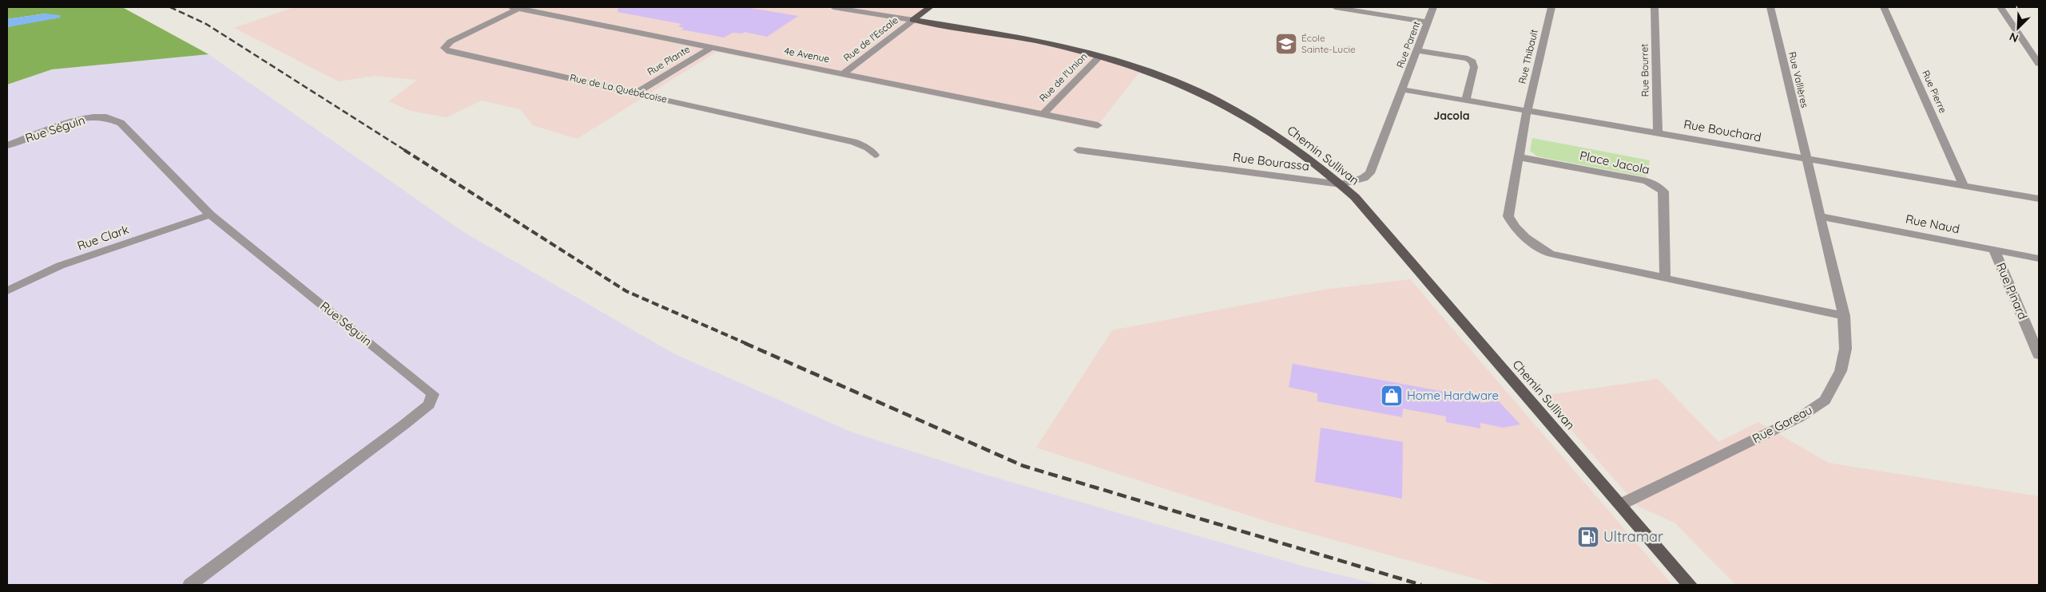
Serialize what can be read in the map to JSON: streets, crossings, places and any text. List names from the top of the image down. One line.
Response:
{"streets":{"main road":["Rue de l'Escale","Chemin Sullivan"],"street":["Rue Parent","4e Avenue","Rue Thibault","Rue Plante","Rue Bourret","Rue de l'Union","Rue Vallières","Rue de La Québécoise","Rue Pierre","Rue Séguin","Rue Bouchard","Rue Bourassa","Place Jacola","Rue Naud","Rue Clark","Rue Pinard","Rue Gareau"]},"crossings":[["Rue de l'Escale","4e Avenue"],["Rue de l'Escale","Chemin Sullivan"],["Rue Parent","Rue Bouchard"],["Rue Parent","Rue Bourassa"],["4e Avenue","Rue Plante"],["4e Avenue","Rue de l'Union"],["4e Avenue","Rue de La Québécoise"],["Rue Thibault","Rue Bouchard"],["Rue Plante","Rue de La Québécoise"],["Rue Bourret","Rue Bouchard"],["Rue de l'Union","Chemin Sullivan"],["Rue Vallières","Rue Bouchard"],["Rue Vallières","Rue Gareau"],["Rue Pierre","Rue Bouchard"],["Rue Séguin","Rue Clark"],["Rue Bouchard","Rue Bourassa"],["Rue Bouchard","Rue Gareau"],["Chemin Sullivan","Rue Bourassa"],["Chemin Sullivan","Rue Gareau"],["Rue Naud","Rue Pinard"],["Rue Naud","Rue Gareau"]],"districts":["Jacola"],"places":{"school or university":["École Sainte-Lucie"],"shop":["Home Hardware"],"fuel station":["Ultramar"]},"north":"bottom left"}
